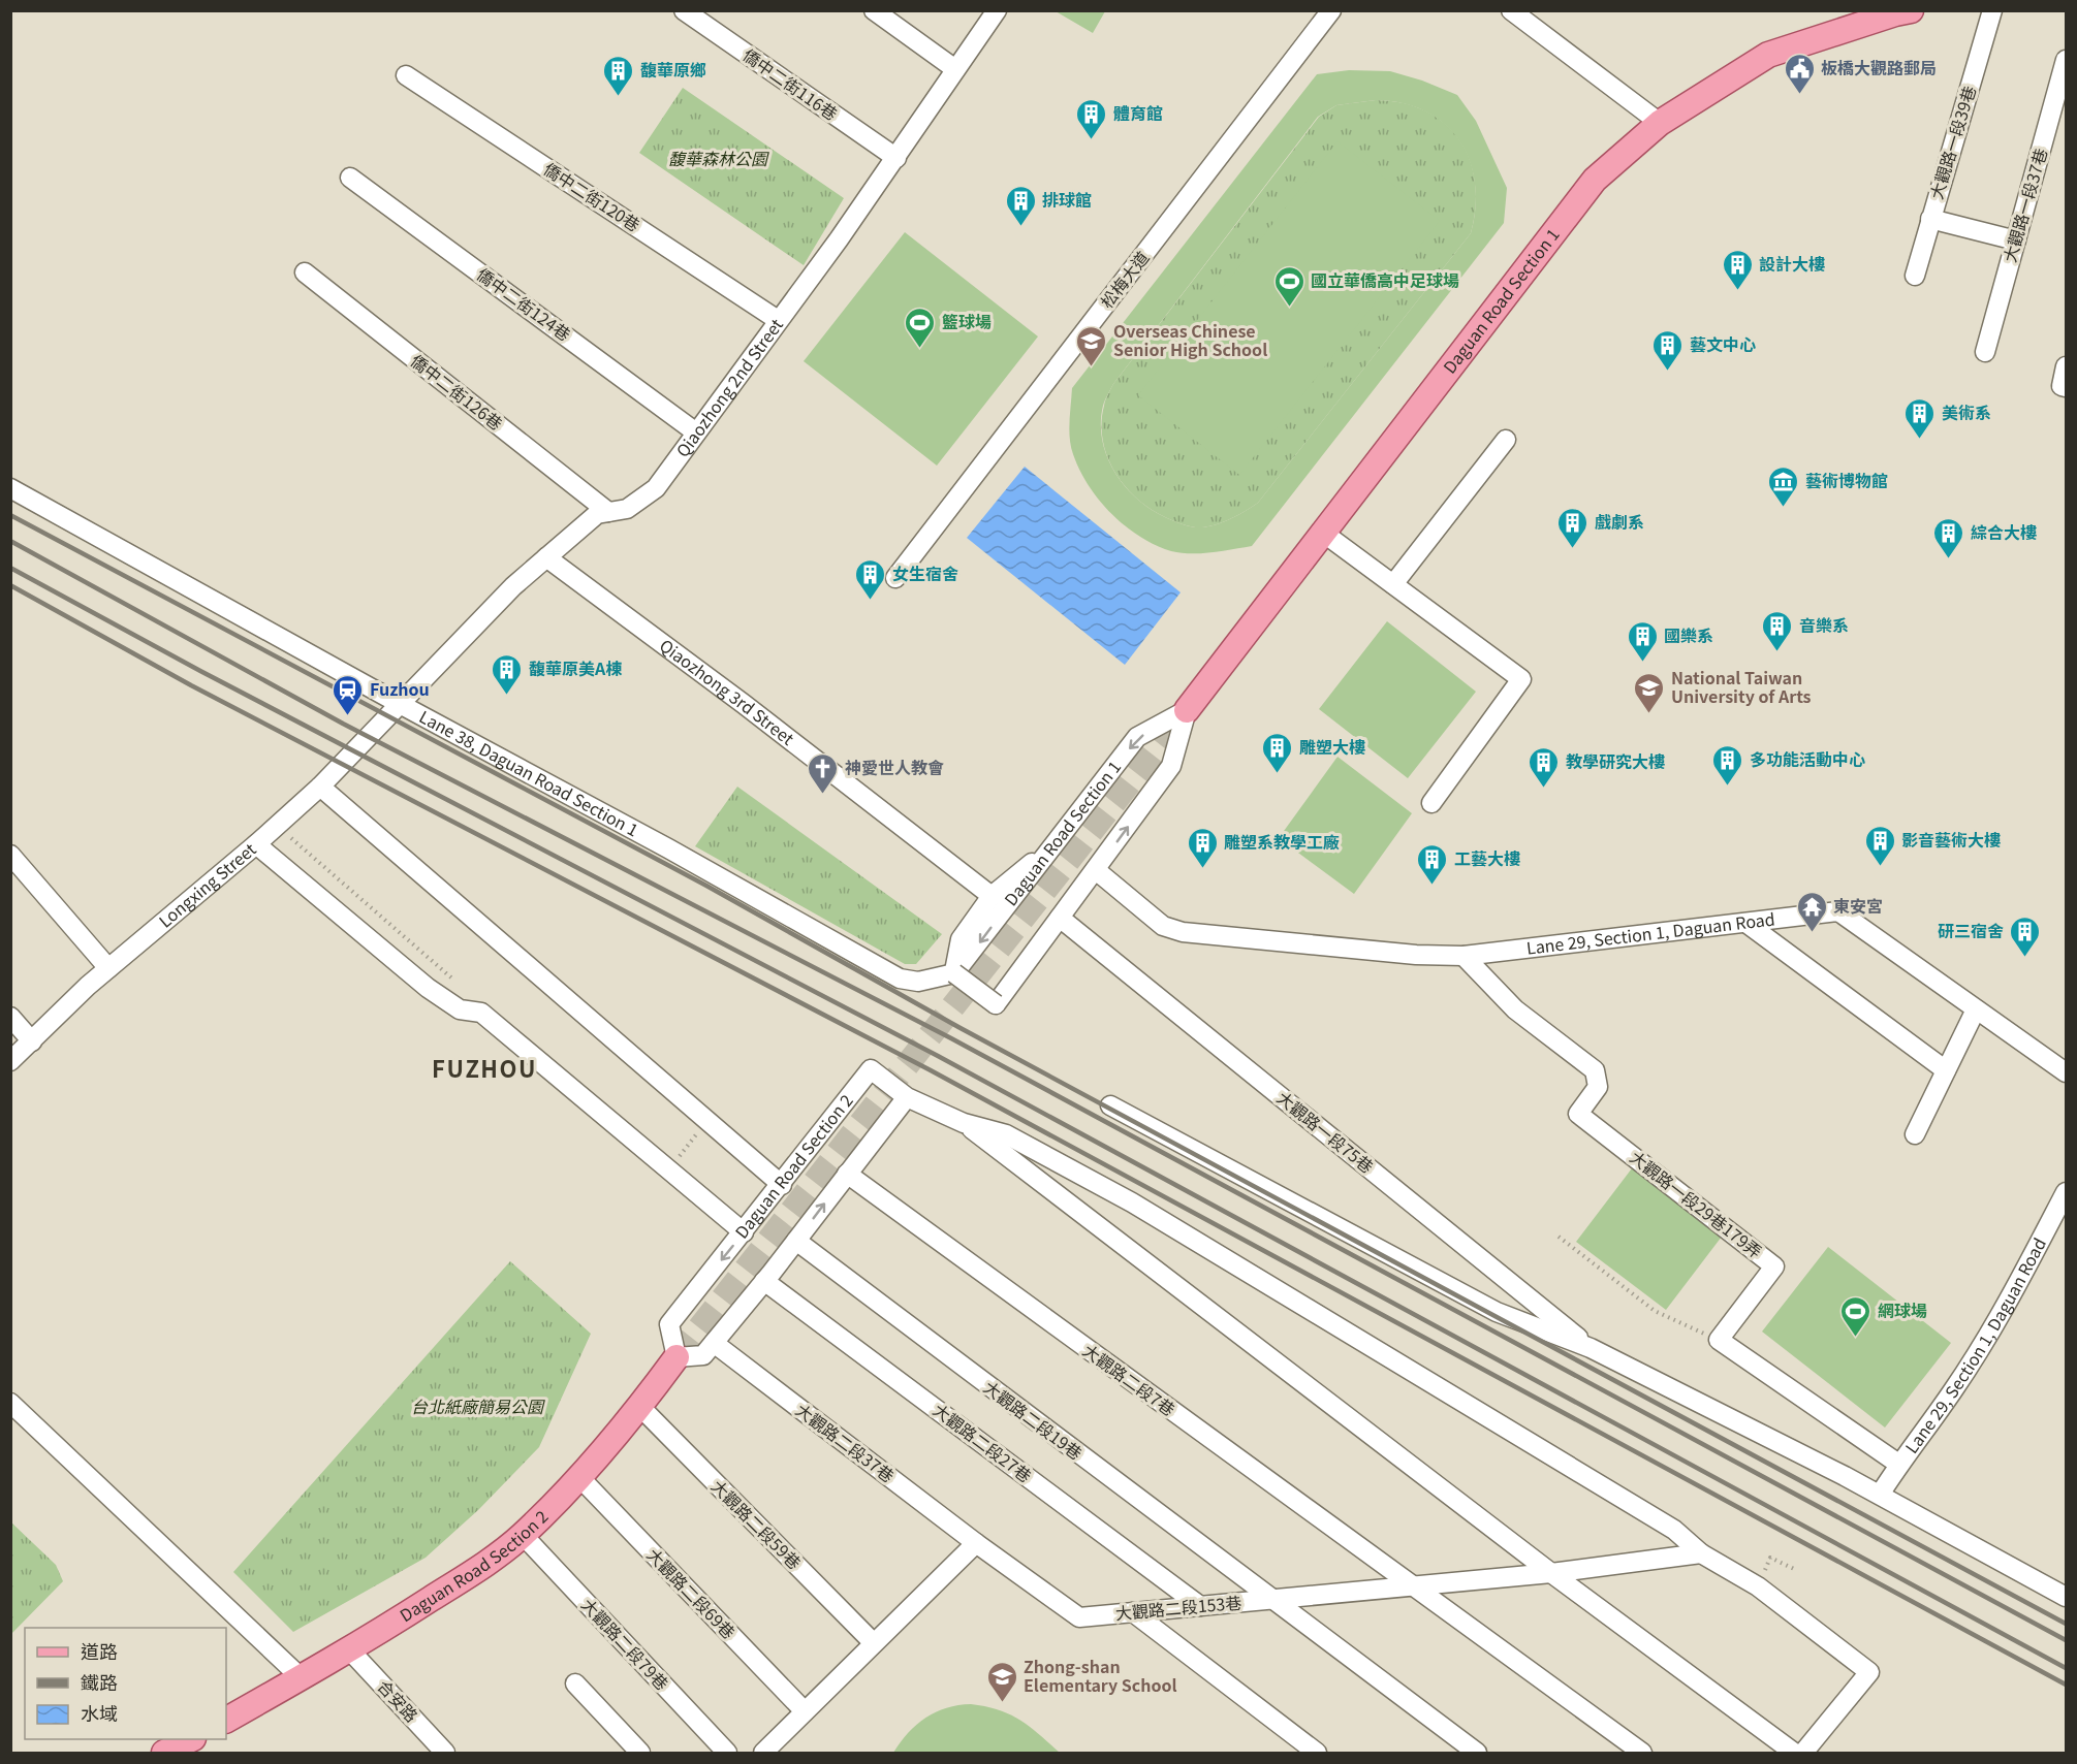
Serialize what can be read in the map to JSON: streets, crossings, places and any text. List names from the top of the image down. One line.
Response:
{"streets":{"main road":["Daguan Road Section 1","Daguan Road Section 2"],"street":["僑中二街116巷","大觀路一段39巷","僑中二街120巷","大觀路一段37巷","松梅大道","僑中二街124巷","Qiaozhong 2nd Street","僑中二街126巷","Qiaozhong 3rd Street","Lane 38, Daguan Road Section 1","Longxing Street","Lane 29, Section 1, Daguan Road","大觀路一段75巷","大觀路一段29巷179弄","大觀路二段7巷","大觀路二段19巷","大觀路二段37巷","大觀路二段27巷","大觀路二段59巷","大觀路二段69巷","大觀路二段153巷","大觀路二段79巷","合安路"]},"crossings":[["僑中二街116巷","Qiaozhong 2nd Street"],["僑中二街120巷","Qiaozhong 2nd Street"],["Daguan Road Section 1","Lane 38, Daguan Road Section 1"],["Daguan Road Section 1","Lane 29, Section 1, Daguan Road"],["Daguan Road Section 1","大觀路一段75巷"],["僑中二街124巷","Qiaozhong 2nd Street"],["Qiaozhong 2nd Street","僑中二街126巷"],["Qiaozhong 2nd Street","Qiaozhong 3rd Street"],["Qiaozhong 2nd Street","Lane 38, Daguan Road Section 1"],["Qiaozhong 2nd Street","Longxing Street"],["Lane 38, Daguan Road Section 1","Longxing Street"],["Lane 29, Section 1, Daguan Road","大觀路一段29巷179弄"],["Daguan Road Section 2","大觀路二段59巷"],["Daguan Road Section 2","大觀路二段69巷"],["Daguan Road Section 2","大觀路二段79巷"],["Daguan Road Section 2","合安路"],["大觀路二段7巷","大觀路二段153巷"],["大觀路二段19巷","大觀路二段153巷"],["大觀路二段37巷","大觀路二段153巷"],["大觀路二段27巷","大觀路二段153巷"]],"districts":["FUZHOU"],"parks":["馥華森林公園","台北紙廠簡易公園"],"places":{"public building":["板橋大觀路郵局"],"building":["馥華原鄉","體育館","排球館","設計大樓","藝文中心","美術系","戲劇系","綜合大樓","女生宿舍","音樂系","國樂系","馥華原美A棟","雕塑大樓","多功能活動中心","教學研究大樓","影音藝術大樓","雕塑系教學工廠","工藝大樓","研三宿舍"],"sports":["國立華僑高中足球場","籃球場","網球場"],"school or university":["Overseas Chinese Senior High School","National Taiwan University of Arts","Zhong-shan Elementary School"],"museum":["藝術博物館"],"station":["Fuzhou"],"church":["神愛世人教會"],"temple":["東安宮"]},"legend":["道路","鐵路","水域"]}
